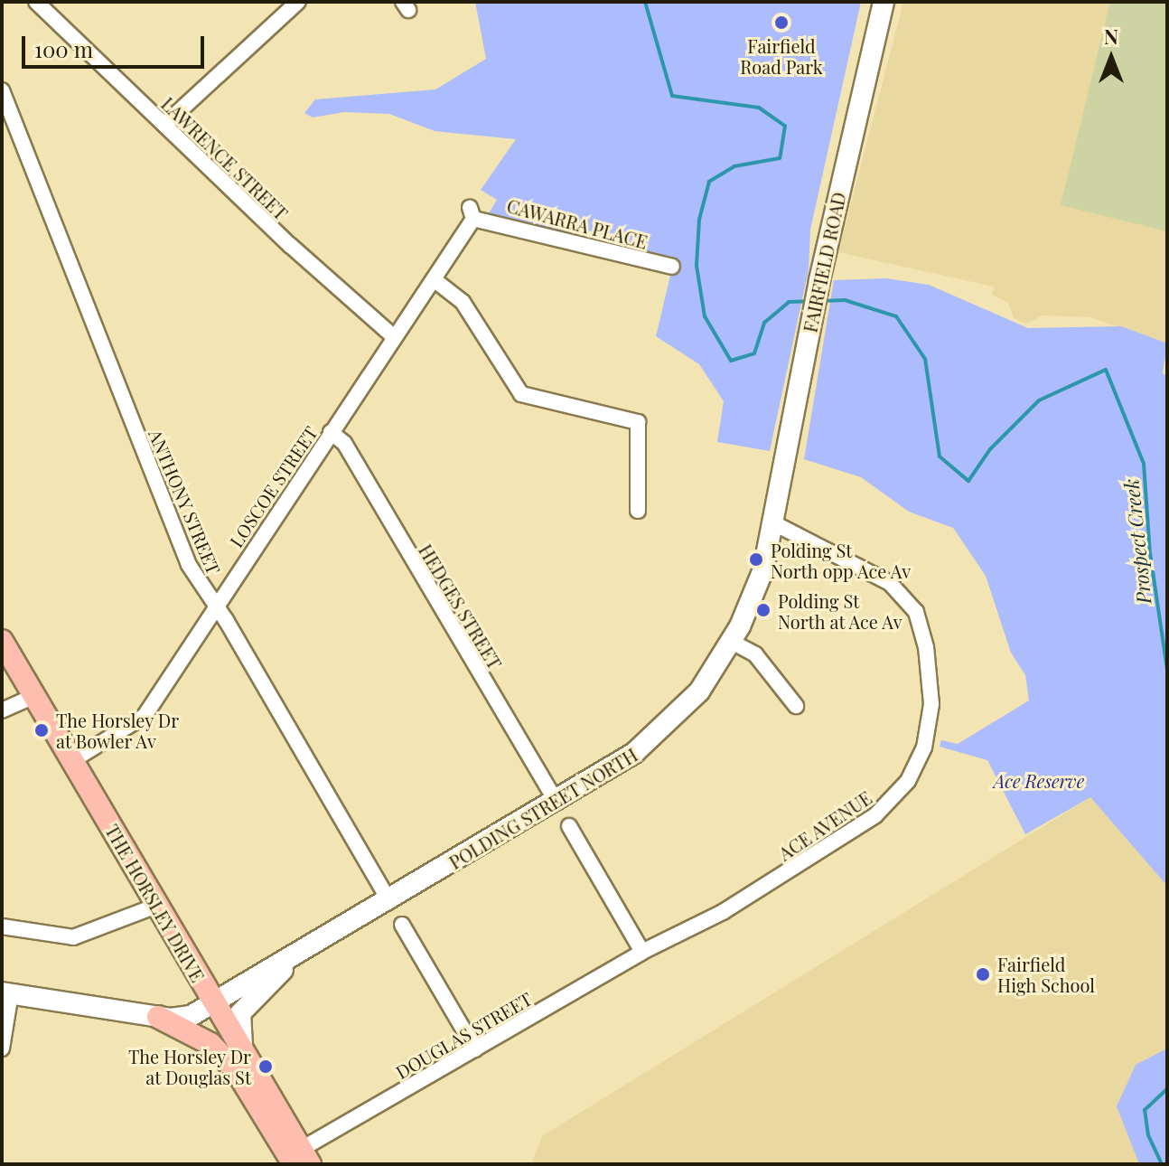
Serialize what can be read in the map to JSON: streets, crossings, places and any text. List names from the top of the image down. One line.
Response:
{"streets":{"main road":["FAIRFIELD ROAD","POLDING STREET NORTH","THE HORSLEY DRIVE"],"street":["LAWRENCE STREET","CAWARRA PLACE","LOSCOE STREET","ANTHONY STREET","HEDGES STREET","ACE AVENUE","DOUGLAS STREET"]},"crossings":[["LAWRENCE STREET","LOSCOE STREET"],["CAWARRA PLACE","LOSCOE STREET"],["FAIRFIELD ROAD","POLDING STREET NORTH"],["FAIRFIELD ROAD","ACE AVENUE"],["LOSCOE STREET","ANTHONY STREET"],["LOSCOE STREET","HEDGES STREET"],["LOSCOE STREET","THE HORSLEY DRIVE"],["ANTHONY STREET","POLDING STREET NORTH"],["HEDGES STREET","POLDING STREET NORTH"],["POLDING STREET NORTH","ACE AVENUE"],["POLDING STREET NORTH","THE HORSLEY DRIVE"],["ACE AVENUE","DOUGLAS STREET"],["THE HORSLEY DRIVE","DOUGLAS STREET"]],"water":["Prospect Creek"],"parks":["Ace Reserve"],"places":["Fairfield Road Park","Polding St North opp Ace Av","Polding St North at Ace Av","The Horsley Dr at Bowler Av","Fairfield High School","The Horsley Dr at Douglas St"],"scale_bar":"100 m","north":"top"}
